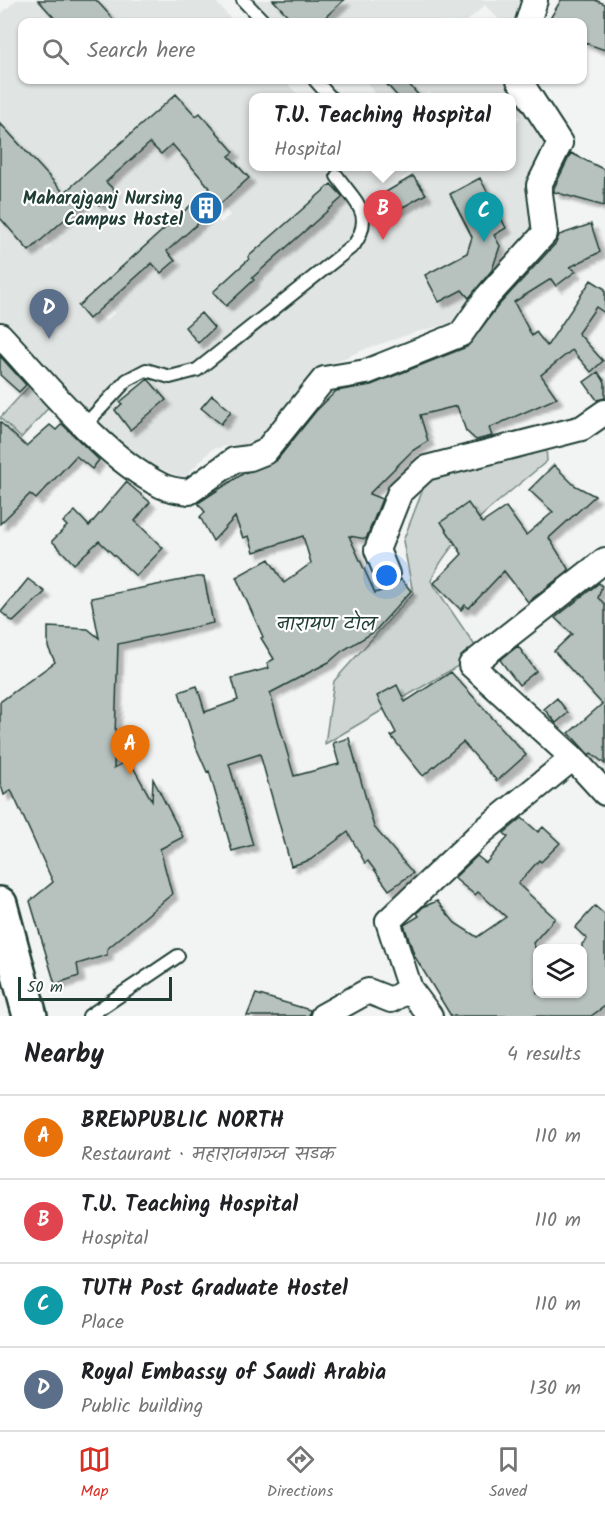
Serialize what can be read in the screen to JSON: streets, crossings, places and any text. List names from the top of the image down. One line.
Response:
{"districts":["नारायण टोल"],"places":{"building":["Maharajganj Nursing Campus Hostel"]},"scale_bar":"50 m","page":{"search":"Search here","popup":["T.U. Teaching Hospital","Hospital"],"pins":["B","C","D","A"],"scale":"50 m","heading":["Nearby","4 results"],"list":[{"mark":"A","name":"BREWPUBLIC NORTH","note":"Restaurant · महाराजगञ्ज सडक","value":"110 m"},{"mark":"B","name":"T.U. Teaching Hospital","note":"Hospital","value":"110 m"},{"mark":"C","name":"TUTH Post Graduate Hostel","note":"Place","value":"110 m"},{"mark":"D","name":"Royal Embassy of Saudi Arabia","note":"Public building","value":"130 m"}],"nav":["Map","Directions","Saved"]}}
